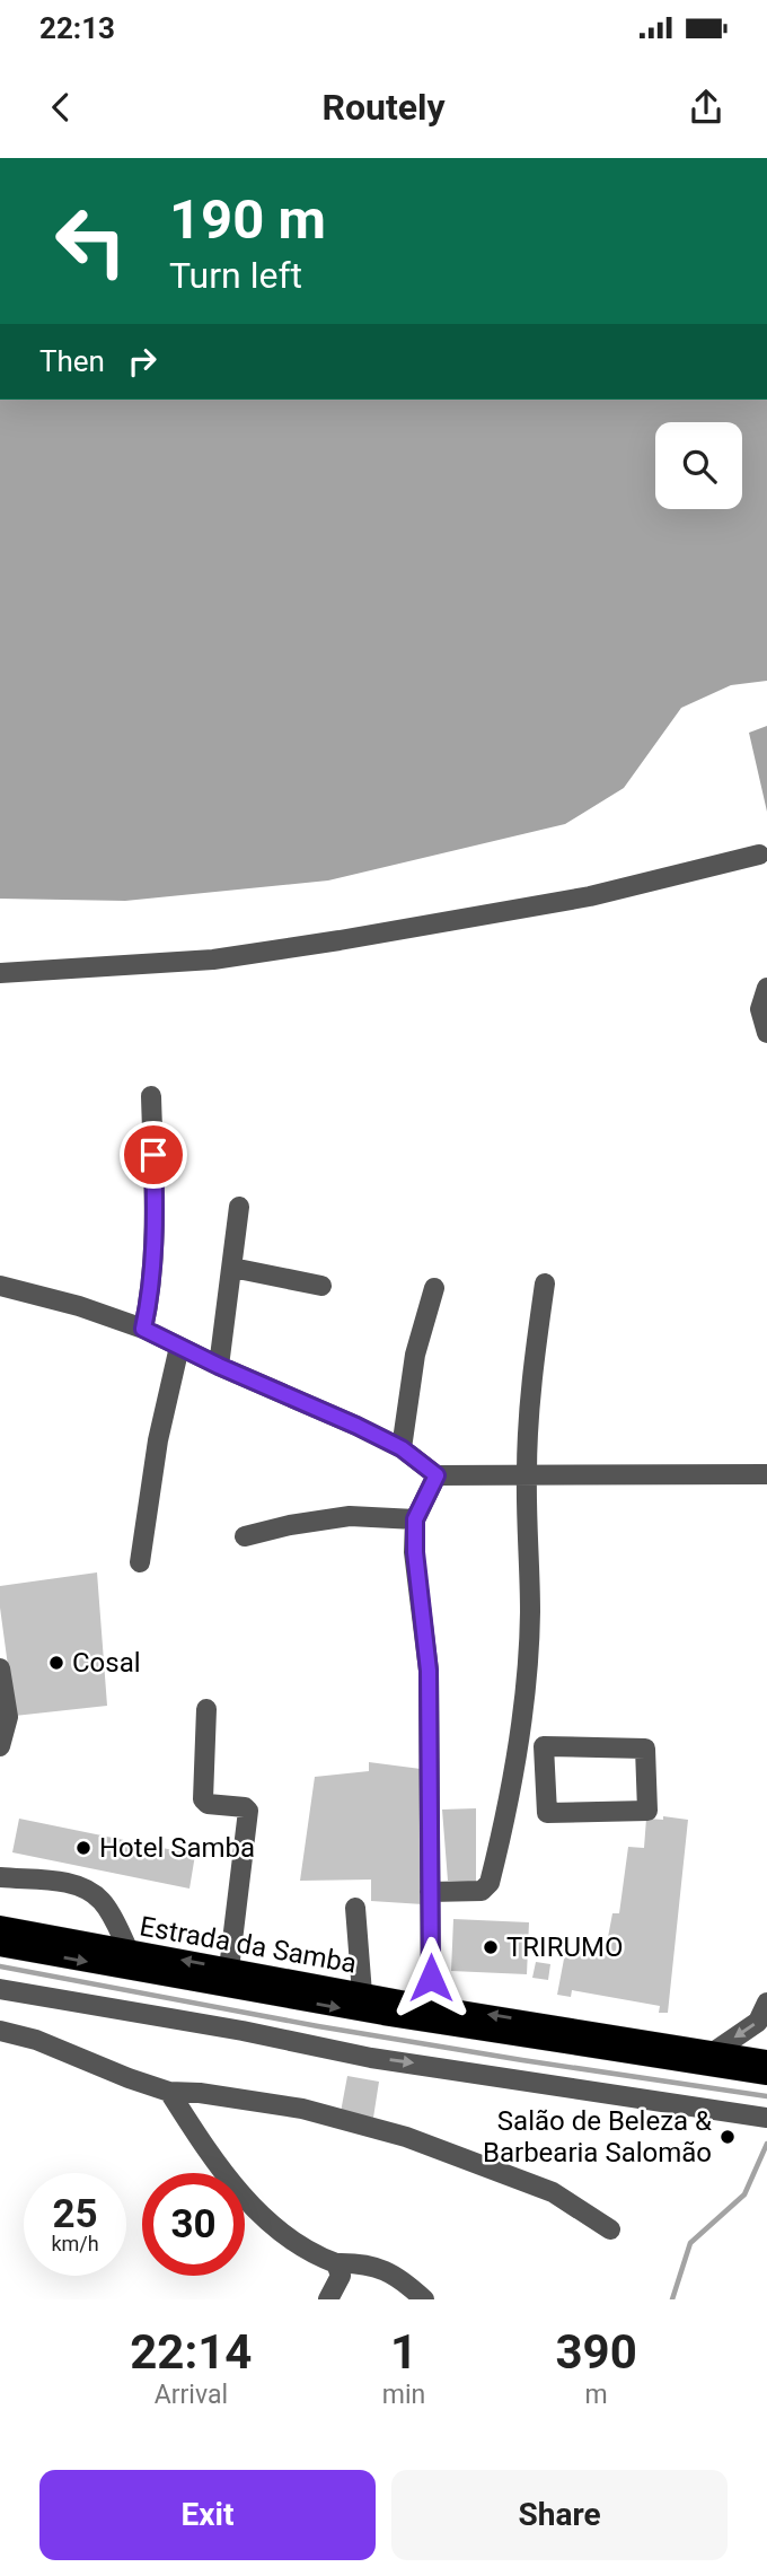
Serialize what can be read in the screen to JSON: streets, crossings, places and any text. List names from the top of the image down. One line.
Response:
{"streets":{"main road":["Estrada da Samba"]},"places":["Cosal","Hotel Samba","TRIRUMO","Salão de Beleza & Barbearia Salomão"],"page":{"status":"22:13","header":"Routely","turn":["190 m","Turn left"],"then":"Then","speed":"25 km/h","limit":"30","eta":["22:14","Arrival","1","min","390","m"],"buttons":["Exit","Share"]}}
